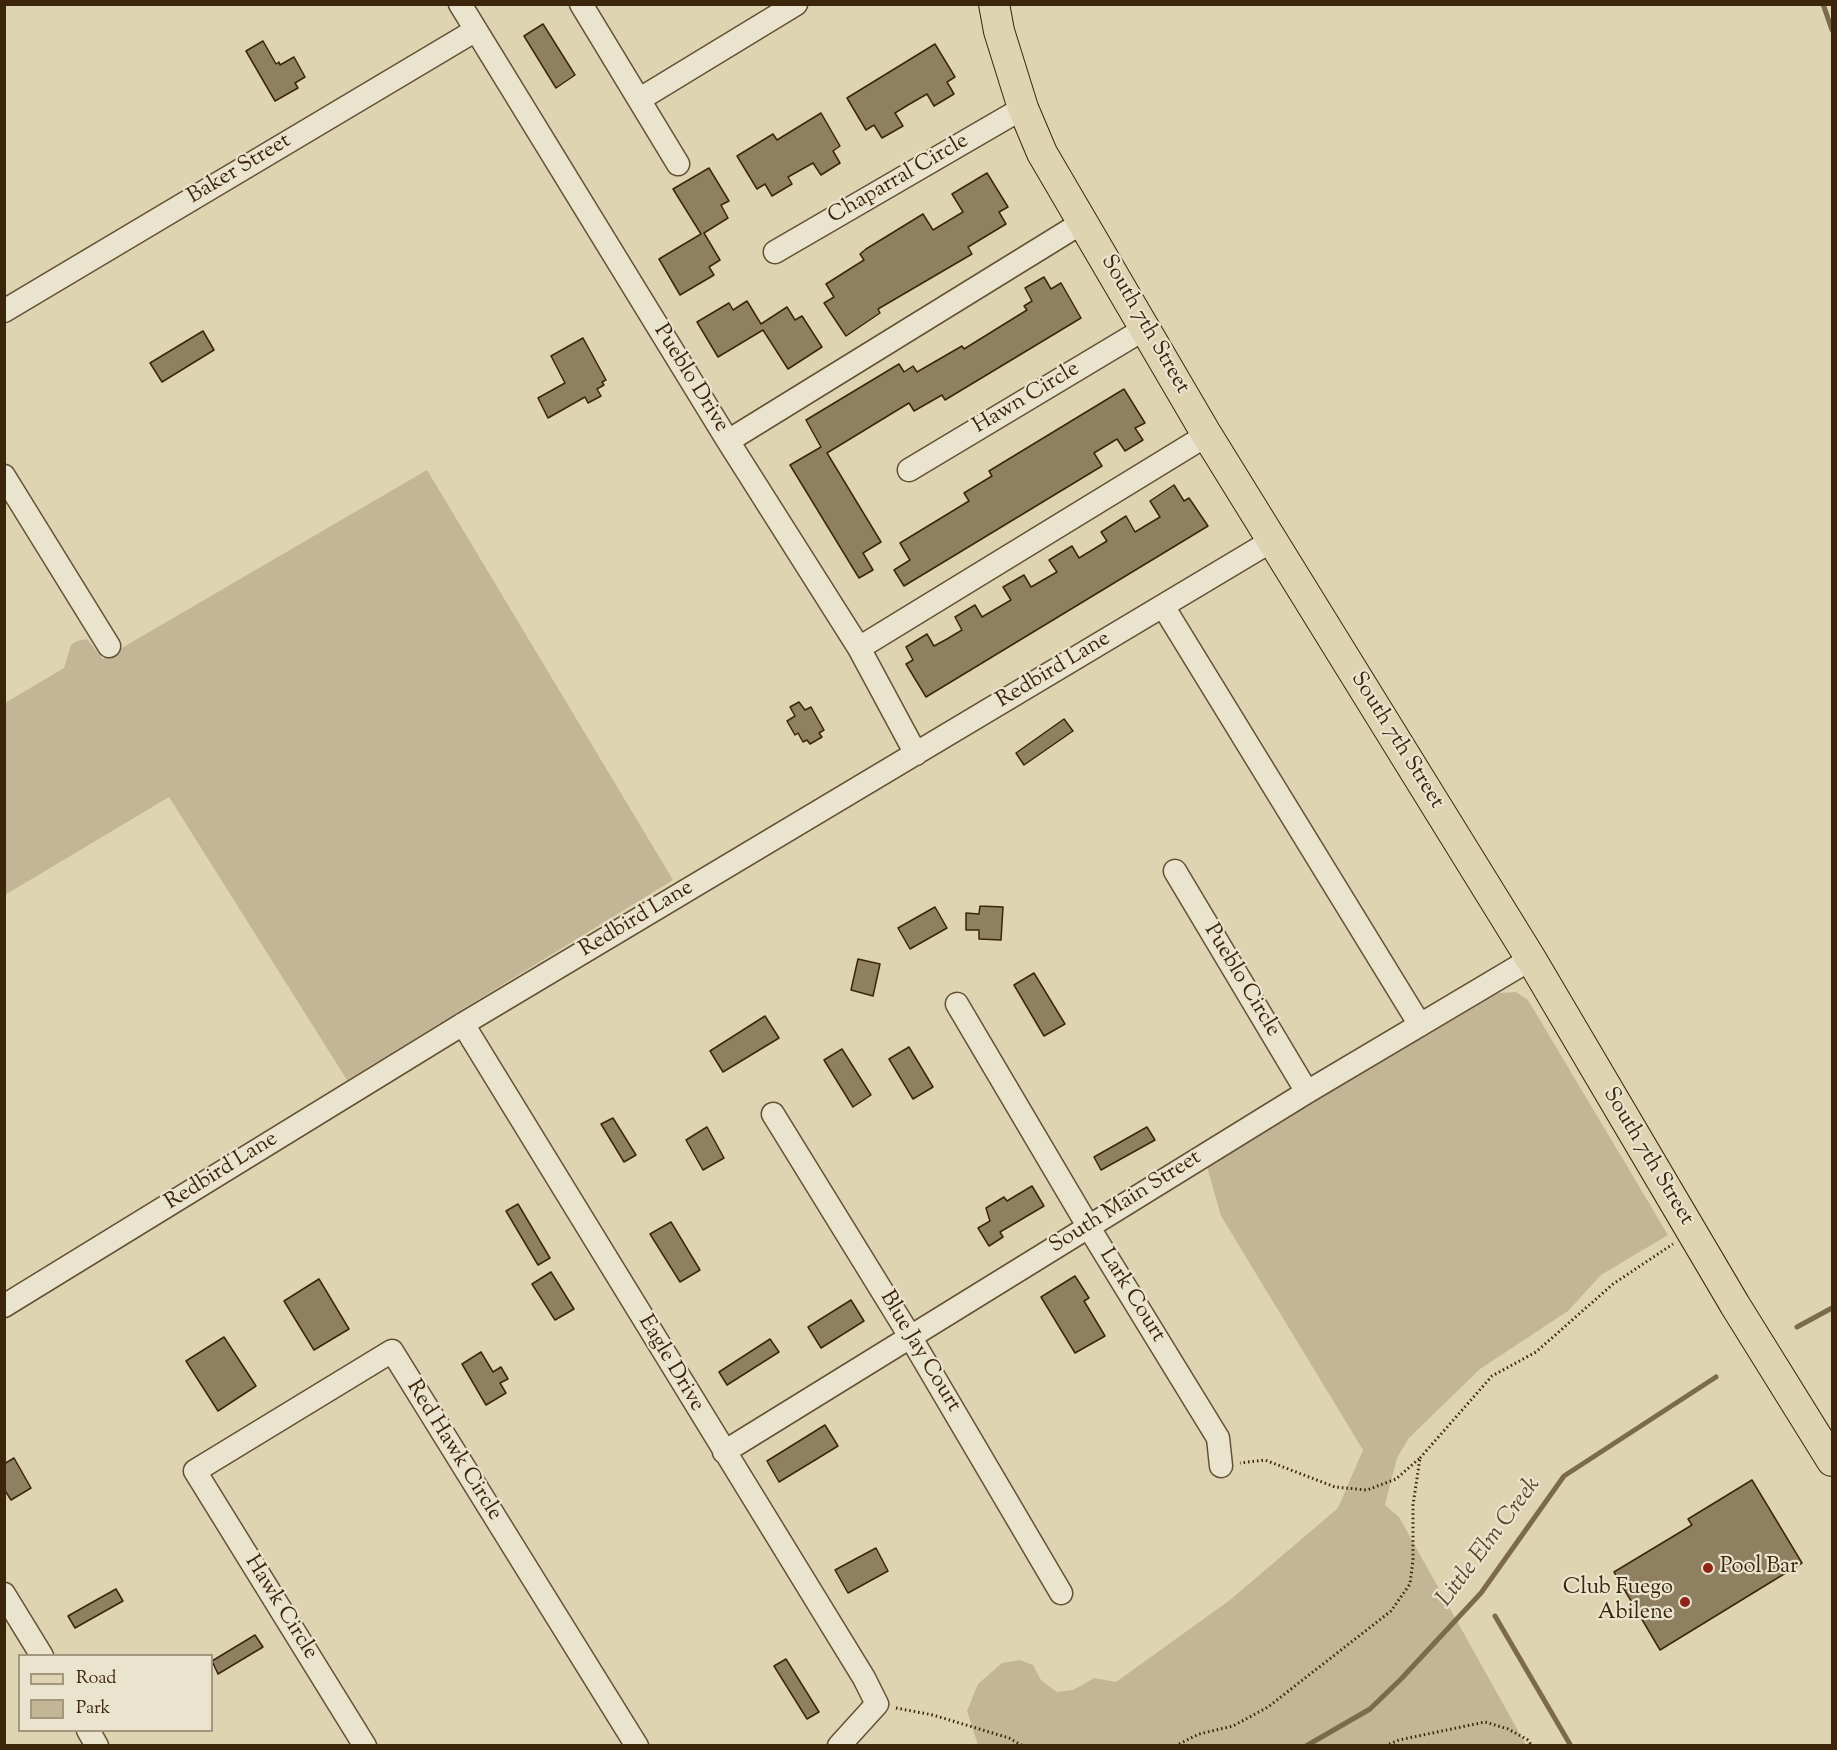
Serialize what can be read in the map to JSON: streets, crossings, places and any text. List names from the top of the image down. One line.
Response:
{"streets":{"main road":["South 7th Street"],"street":["Baker Street","Chaparral Circle","Pueblo Drive","Hawn Circle","Redbird Lane","Pueblo Circle","South Main Street","Lark Court","Blue Jay Court","Eagle Drive","Red Hawk Circle","Hawk Circle"]},"crossings":[["Baker Street","Pueblo Drive"],["Chaparral Circle","South 7th Street"],["South 7th Street","Hawn Circle"],["South 7th Street","Redbird Lane"],["South 7th Street","South Main Street"],["Pueblo Drive","Redbird Lane"],["Redbird Lane","Eagle Drive"],["Pueblo Circle","South Main Street"],["South Main Street","Lark Court"],["South Main Street","Blue Jay Court"],["South Main Street","Eagle Drive"],["Red Hawk Circle","Hawk Circle"]],"water":["Little Elm Creek"],"places":["Pool Bar","Club Fuego Abilene"],"legend":["Road","Park"]}
